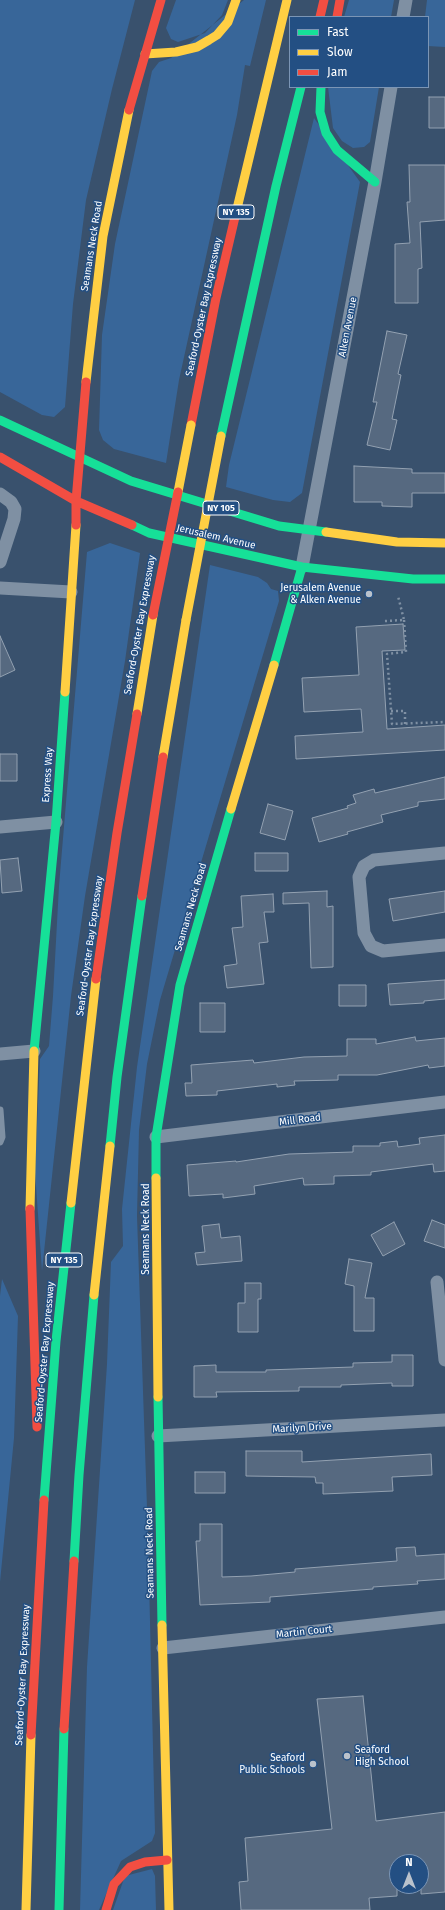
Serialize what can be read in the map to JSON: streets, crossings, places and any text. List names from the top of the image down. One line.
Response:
{"streets":{"main road":["NY 135","Seamans Neck Road","Seaford-Oyster Bay Expressway","NY 105","Jerusalem Avenue","Express Way"],"street":["Alken Avenue","Mill Road","Marilyn Drive","Martin Court"]},"crossings":[["Seamans Neck Road","Alken Avenue"],["Seamans Neck Road","NY 105"],["Seamans Neck Road","Jerusalem Avenue"],["Seamans Neck Road","Express Way"],["Seamans Neck Road","Mill Road"],["Seamans Neck Road","Marilyn Drive"],["Seamans Neck Road","Martin Court"],["Alken Avenue","NY 105"],["Alken Avenue","Jerusalem Avenue"],["Jerusalem Avenue","Express Way"]],"places":["Jerusalem Avenue & Alken Avenue","Seaford High School","Seaford Public Schools"],"legend":["Fast","Slow","Jam"],"north":"top"}
